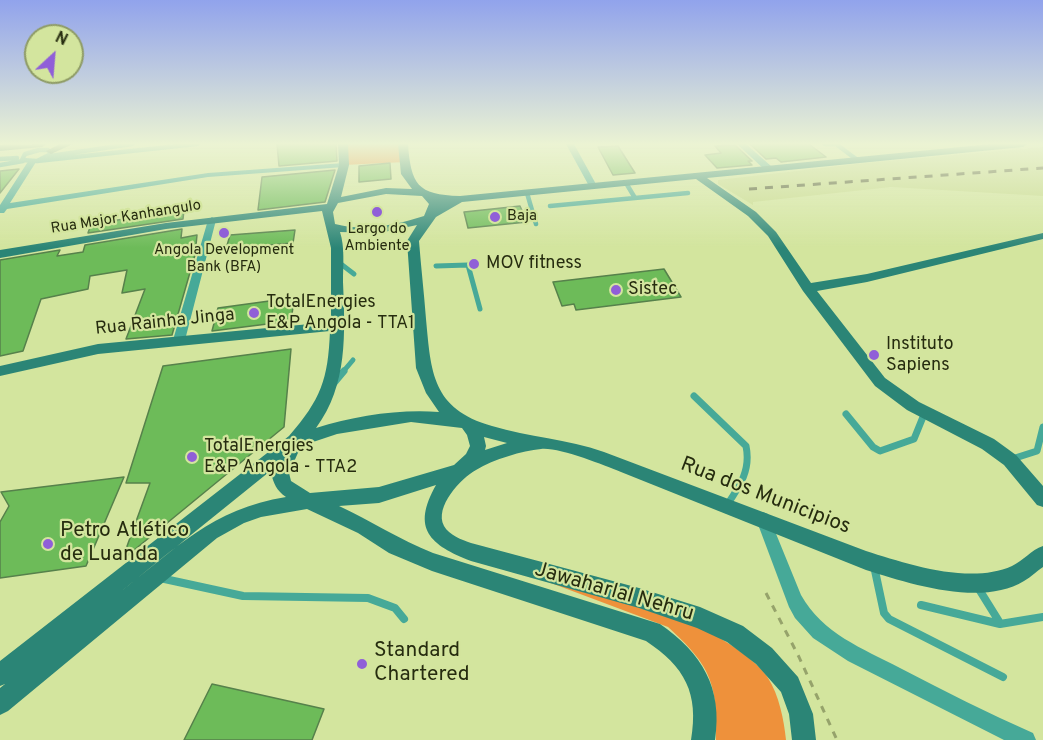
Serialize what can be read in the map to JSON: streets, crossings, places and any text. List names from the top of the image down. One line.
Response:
{"streets":{"main road":["Rua Major Kanhangulo","Rua Rainha Jinga","Rua dos Municipios","Jawaharlal Nehru"]},"crossings":[["Rua dos Municipios","Jawaharlal Nehru"]],"places":["Largo do Ambiente","Baja","Angola Development Bank (BFA)","MOV fitness","Sistec","TotalEnergies E&P Angola - TTA1","Instituto Sapiens","TotalEnergies E&P Angola - TTA2","Petro Atlético de Luanda","Standard Chartered"],"north":"top right"}
